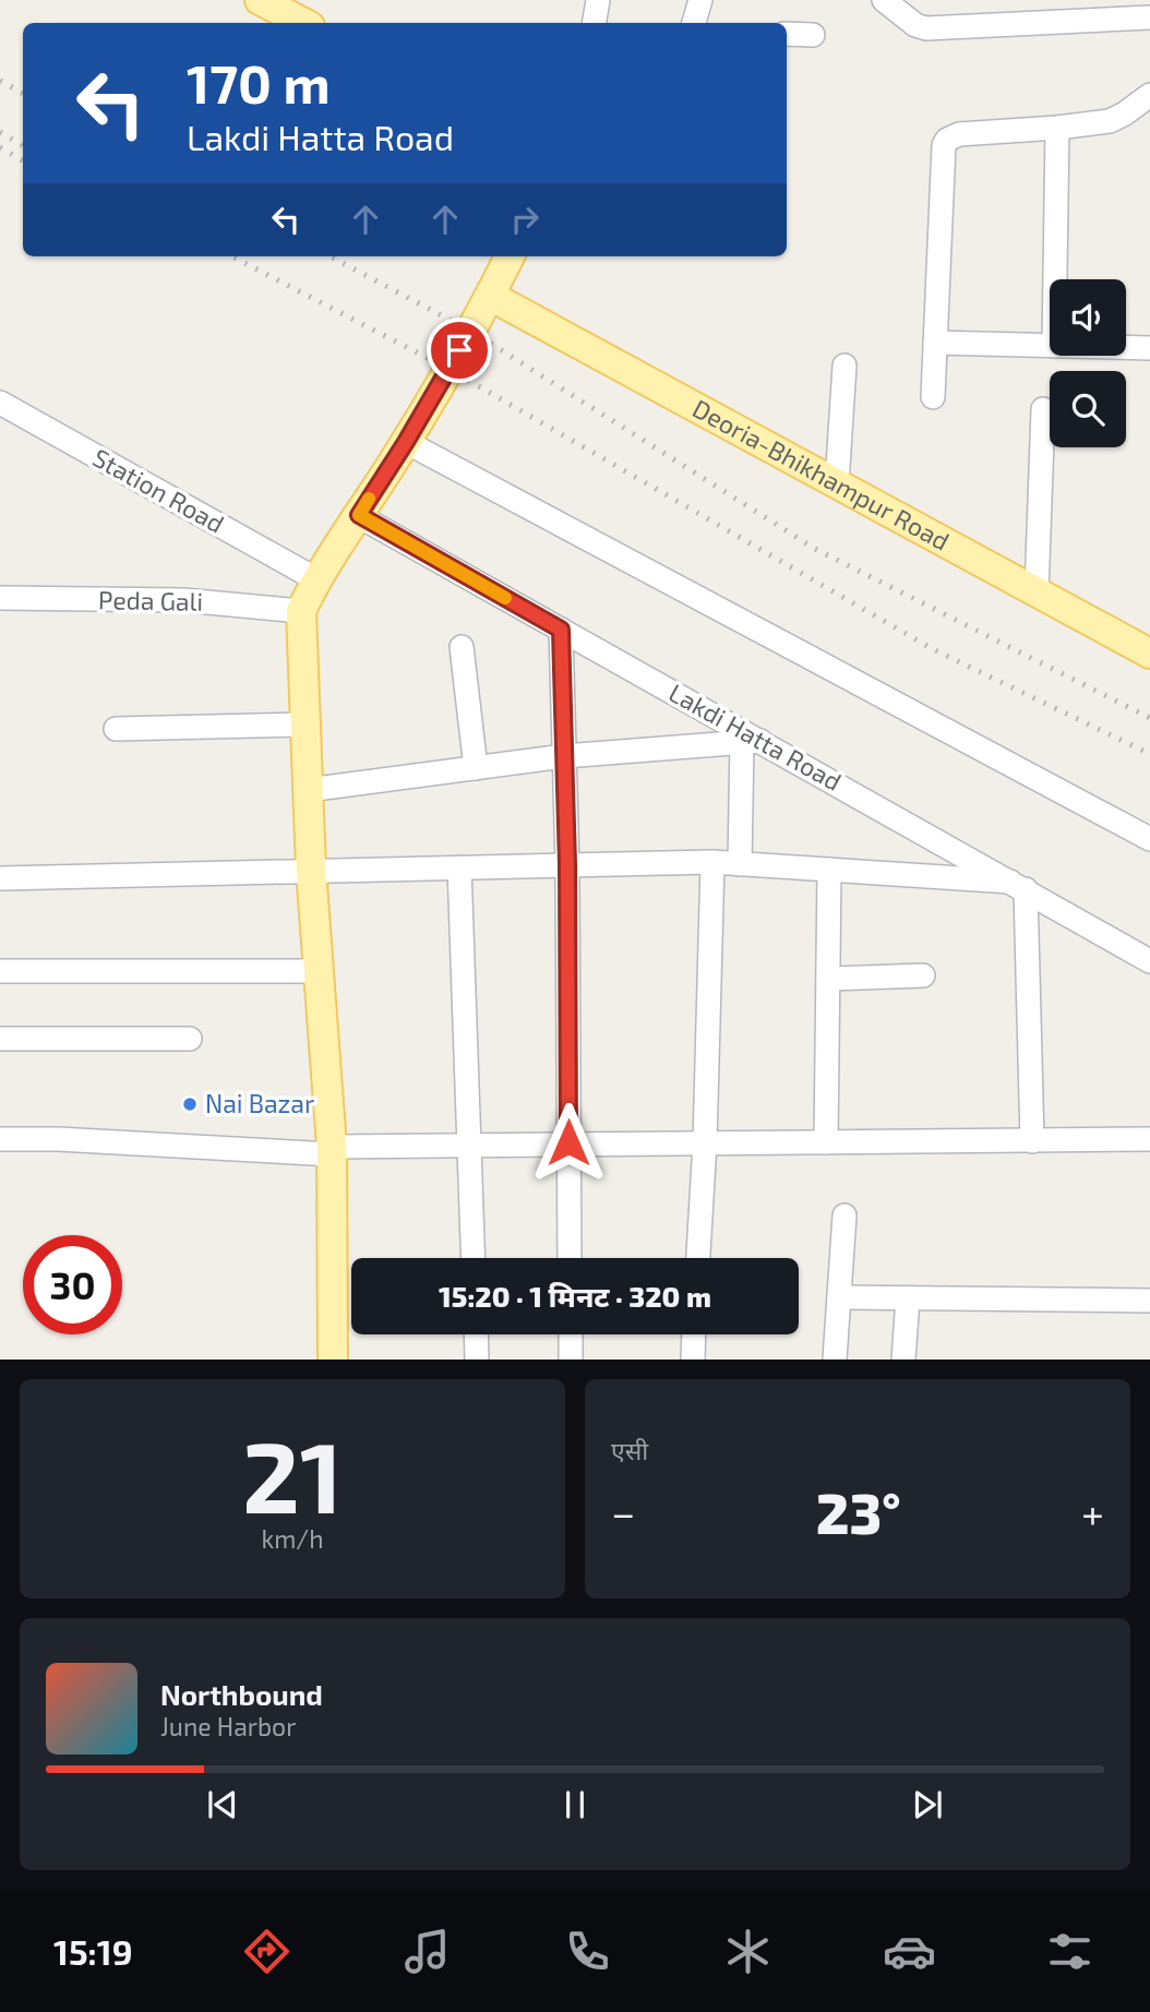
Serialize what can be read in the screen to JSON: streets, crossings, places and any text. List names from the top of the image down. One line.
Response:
{"streets":{"main road":["Deoria-Bhikhampur Road"],"street":["Station Road","Peda Gali","Lakdi Hatta Road"]},"places":["Nai Bazar"],"page":{"turn":["170 m","Lakdi Hatta Road"],"limit":"30","trip":"15:20 · 1 मिनट · 320 m","tile":[["21","km/h"],"एसी"],"heat":["−","23°","+"],"song":["Northbound","June Harbor"],"tabs":"15:19"}}
